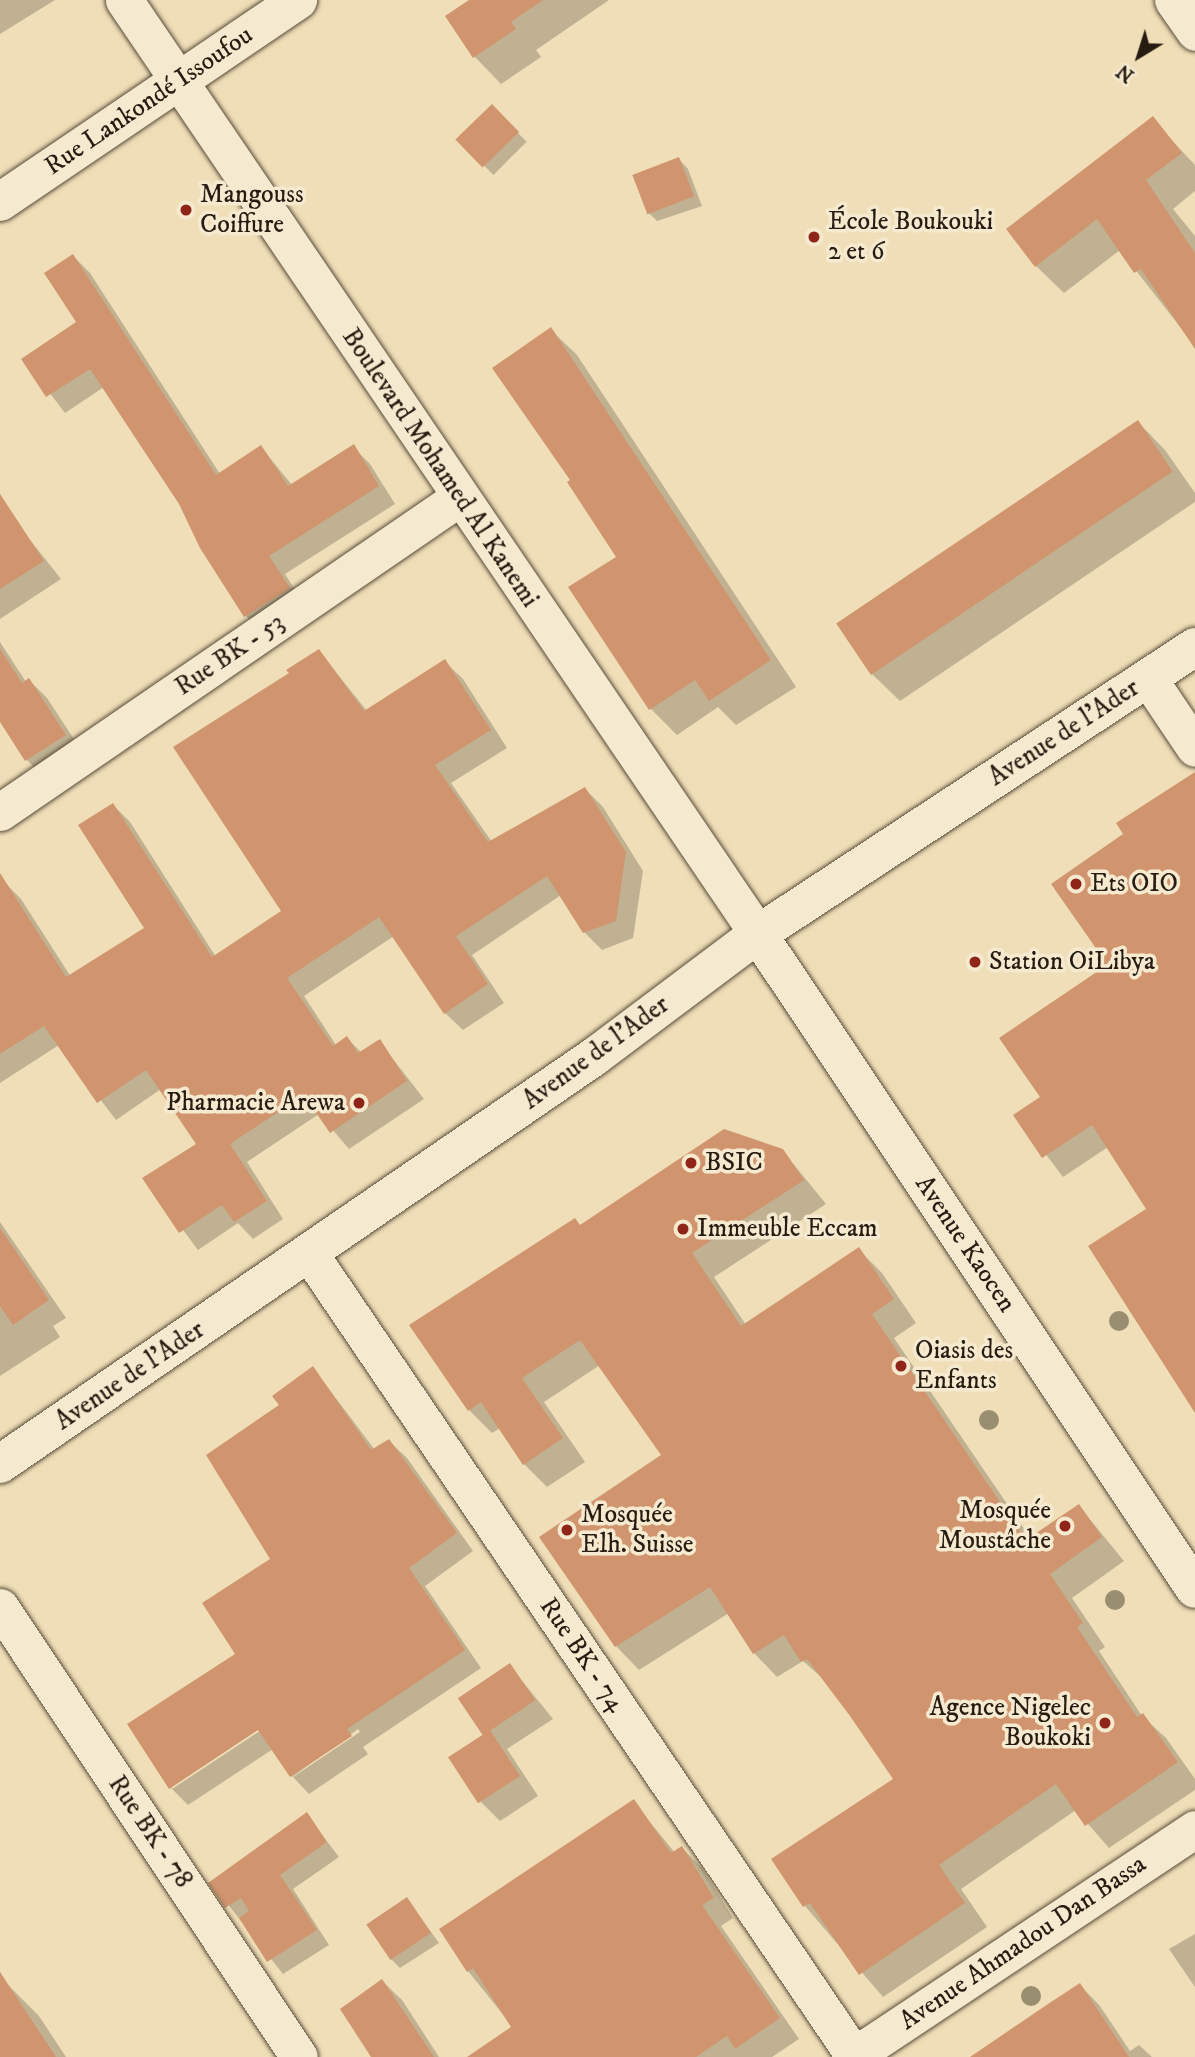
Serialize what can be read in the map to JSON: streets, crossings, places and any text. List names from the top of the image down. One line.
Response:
{"streets":{"main road":["Rue Lankondé Issoufou","Avenue de l'Ader","Avenue Kaocen"],"street":["Boulevard Mohamed Al Kanemi","Rue BK - 53","Rue BK - 74","Rue BK - 78","Avenue Ahmadou Dan Bassa"]},"crossings":[["Rue Lankondé Issoufou","Boulevard Mohamed Al Kanemi"],["Boulevard Mohamed Al Kanemi","Rue BK - 53"],["Boulevard Mohamed Al Kanemi","Avenue de l'Ader"],["Boulevard Mohamed Al Kanemi","Avenue Kaocen"],["Avenue de l'Ader","Avenue Kaocen"],["Avenue de l'Ader","Rue BK - 74"],["Rue BK - 74","Avenue Ahmadou Dan Bassa"]],"places":["Mangouss Coiffure","École Boukouki 2 et 6","Ets OIO","Station OiLibya","Pharmacie Arewa","BSIC","Immeuble Eccam","Oiasis des Enfants","Mosquée Moustâche","Mosquée Elh. Suisse","Agence Nigelec Boukoki"],"north":"bottom left"}
